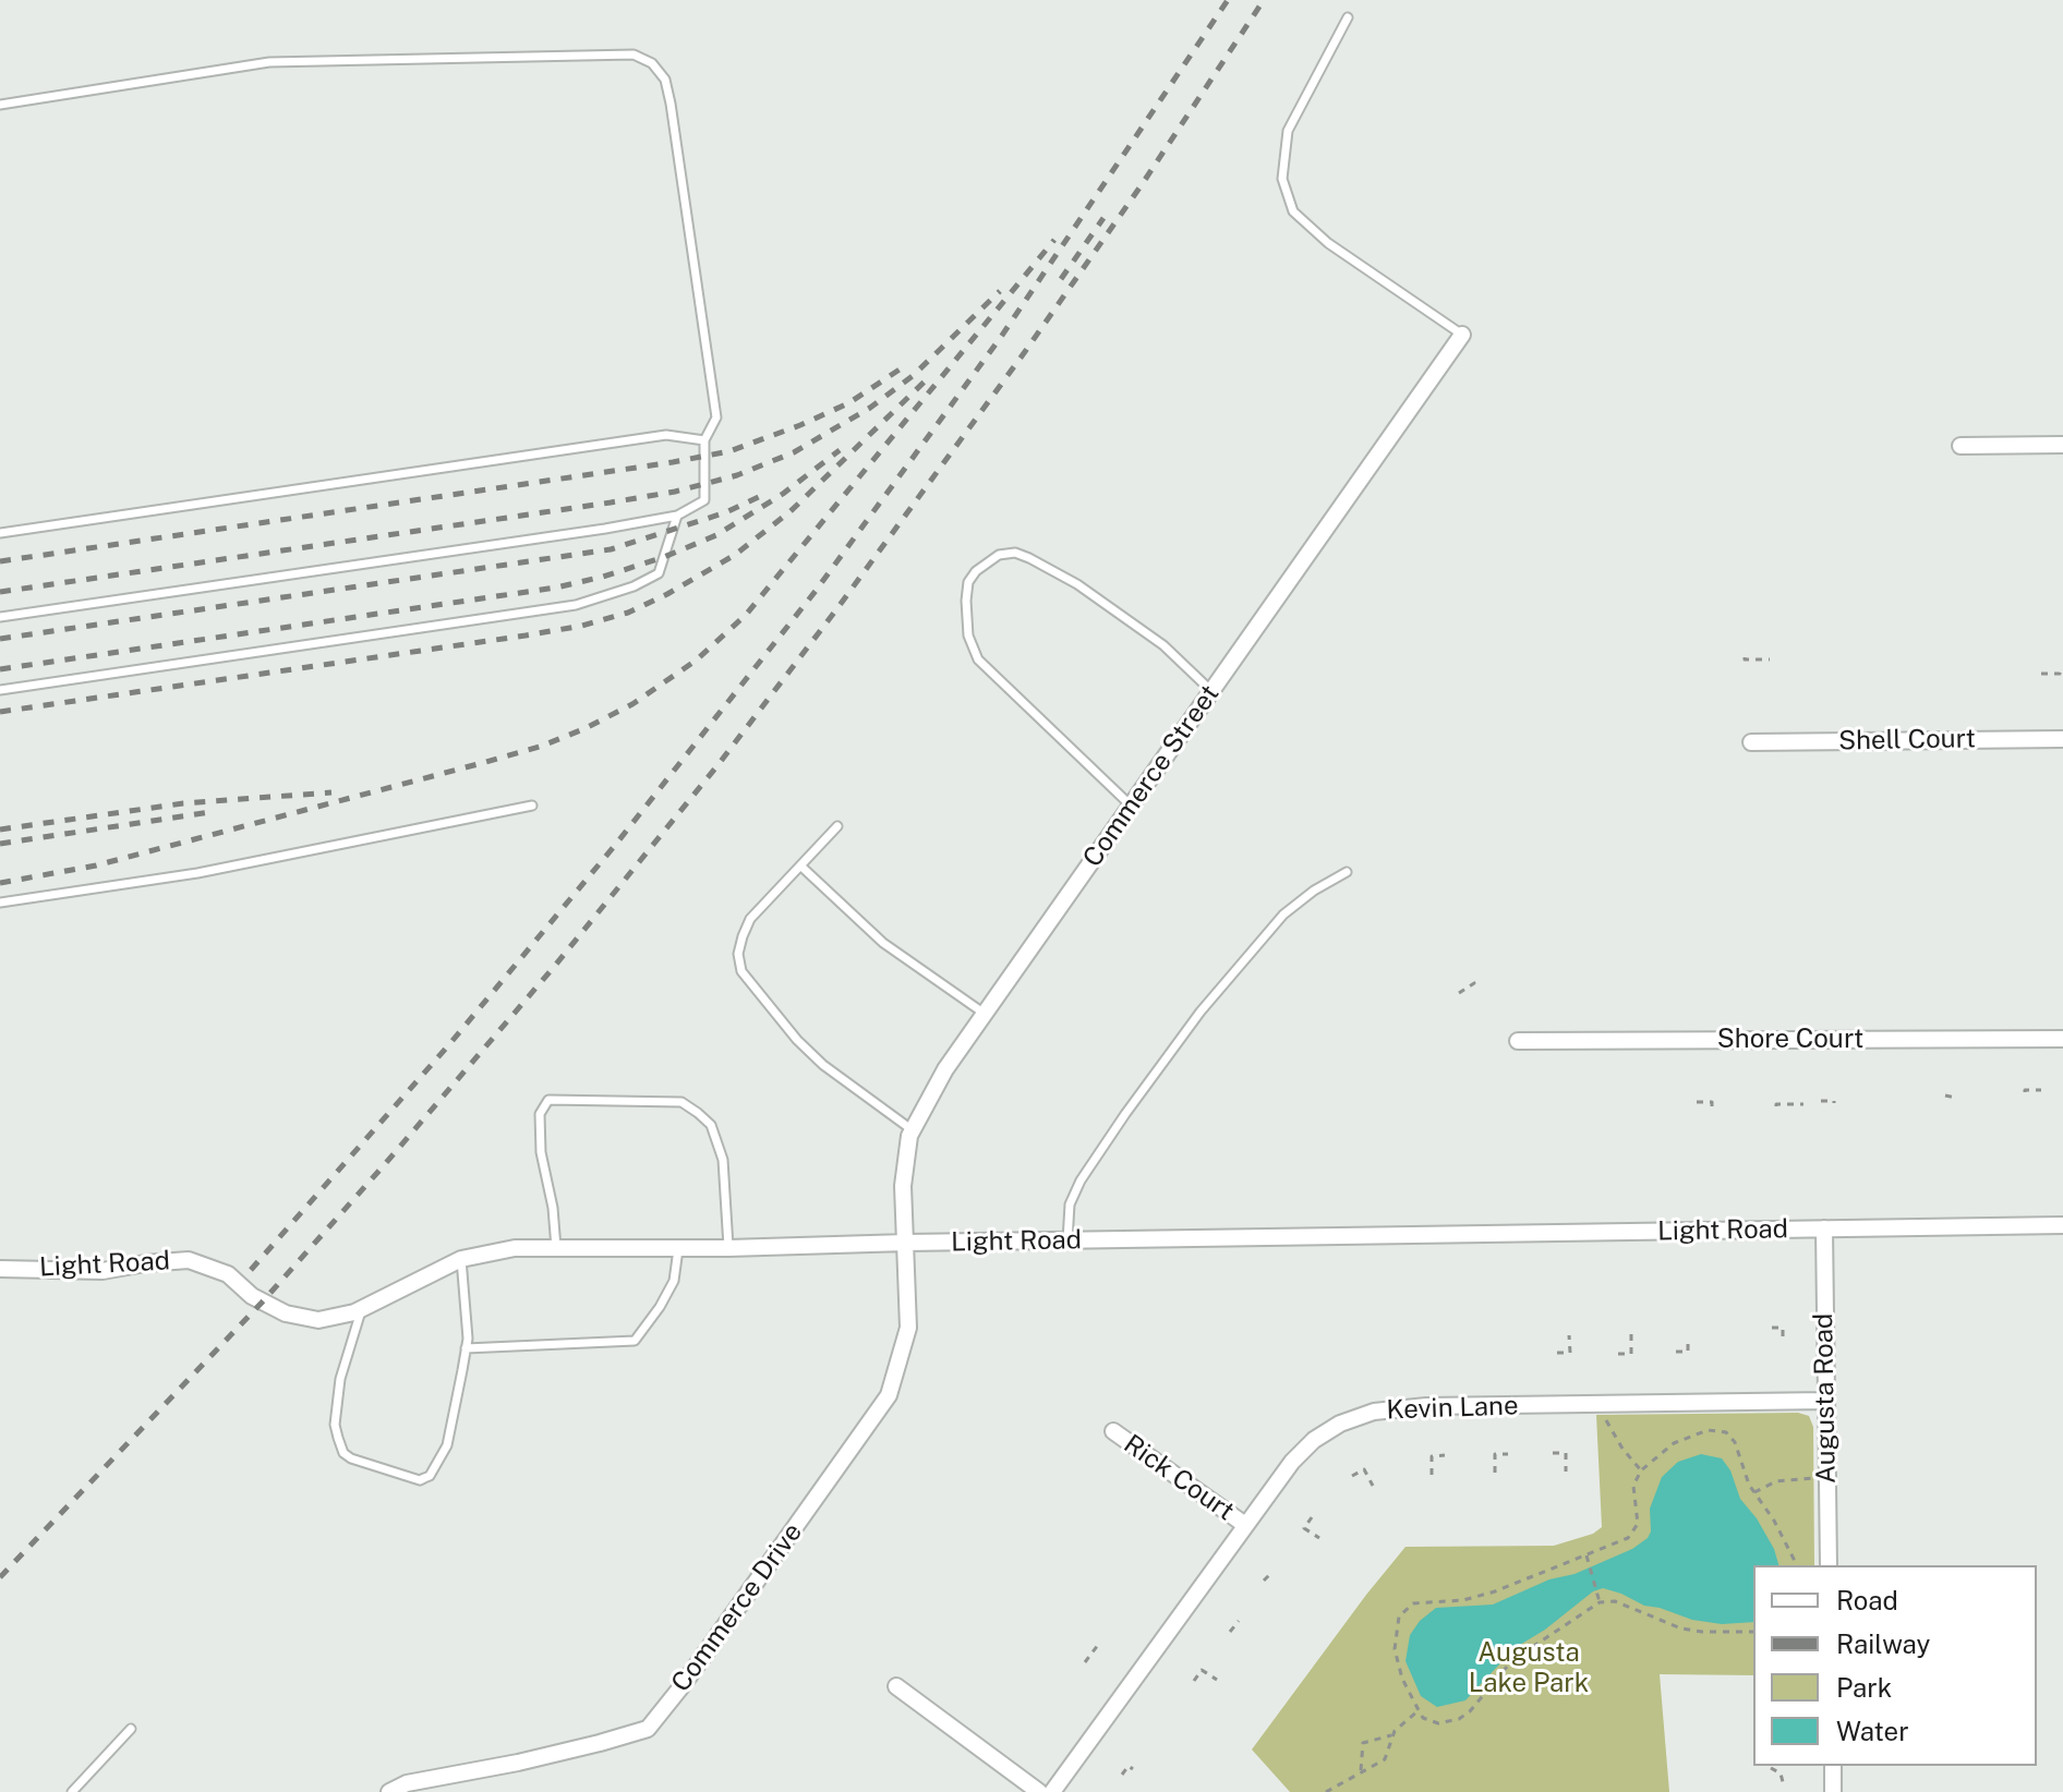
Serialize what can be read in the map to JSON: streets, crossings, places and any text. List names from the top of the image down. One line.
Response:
{"streets":{"street":["Shell Court","Commerce Street","Shore Court","Light Road","Augusta Road","Kevin Lane","Rick Court","Commerce Drive"]},"crossings":[["Commerce Street","Light Road"],["Commerce Street","Commerce Drive"],["Light Road","Augusta Road"],["Light Road","Commerce Drive"],["Augusta Road","Kevin Lane"],["Kevin Lane","Rick Court"]],"parks":["Augusta Lake Park"],"legend":["Road","Railway","Park","Water"]}
